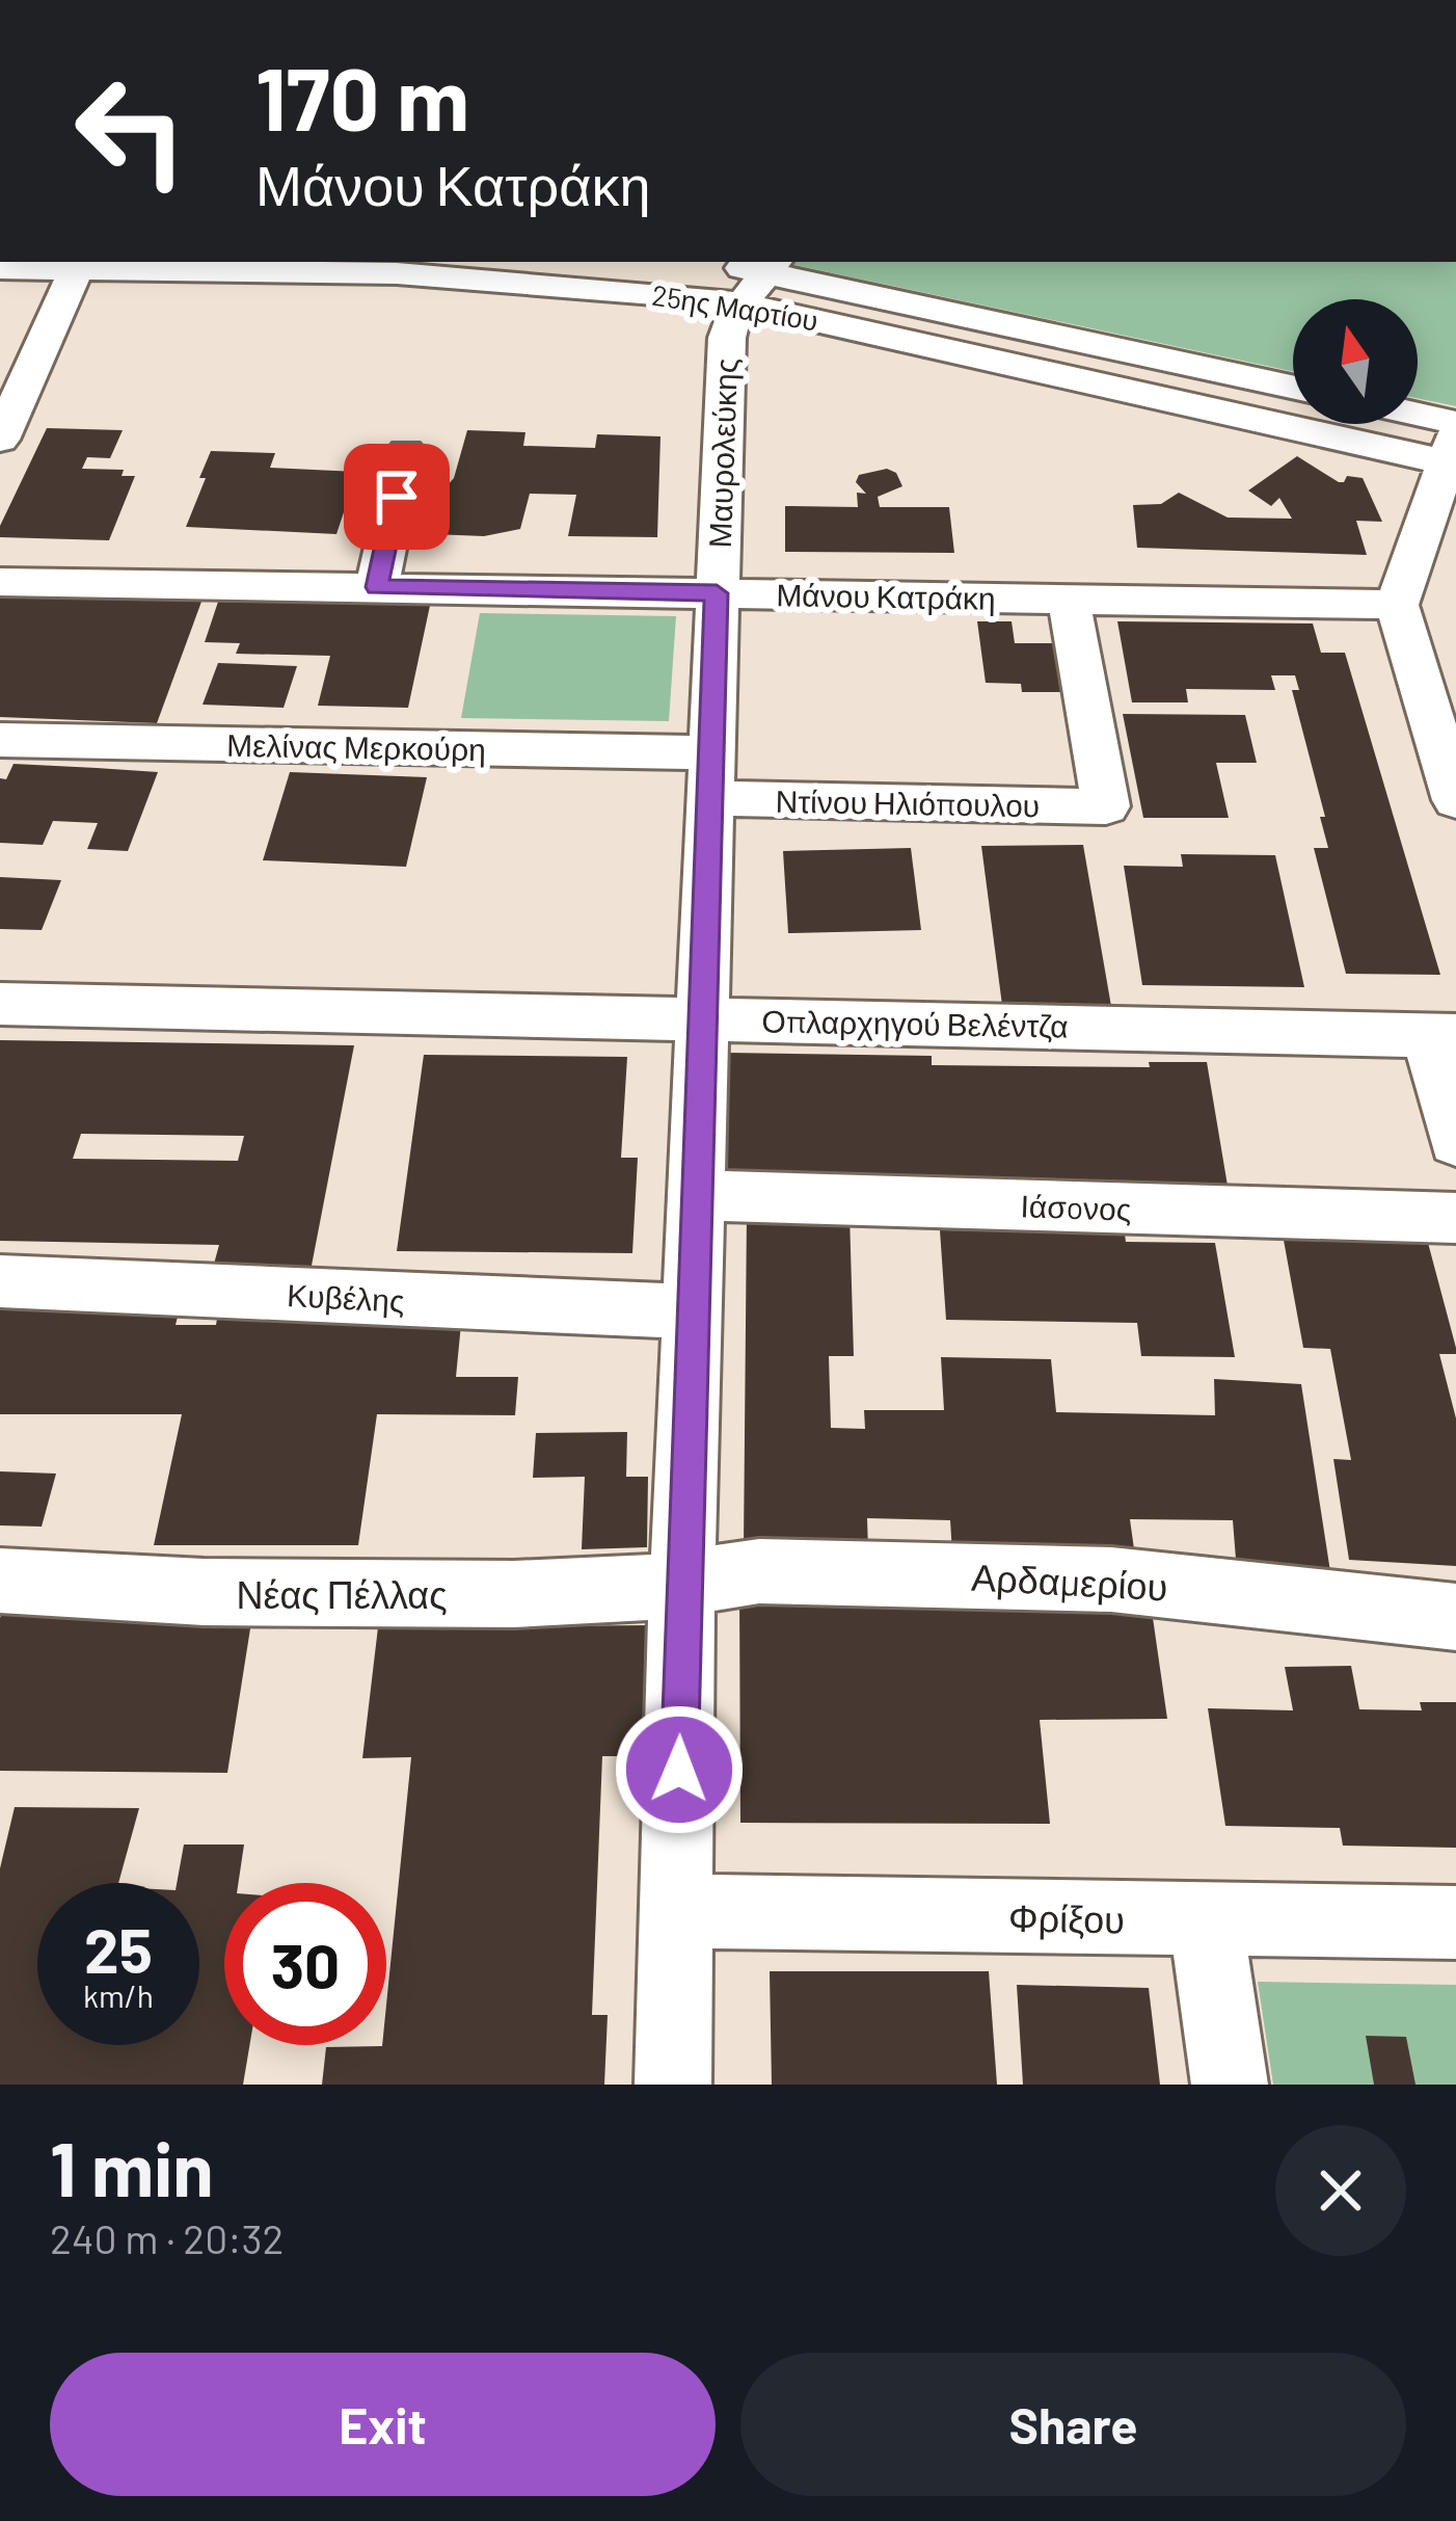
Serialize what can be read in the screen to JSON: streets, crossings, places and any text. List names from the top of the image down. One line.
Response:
{"streets":{"street":["25ης Μαρτίου","Μαυρολεύκης","Μάνου Κατράκη","Μελίνας Μερκούρη","Ντίνου Ηλιόπουλου","Οπλαρχηγού Βελέντζα","Ιάσoνος","Κυβέλης","Αρδαμερίου","Νέας Πέλλας","Φρίξου"]},"crossings":[["25ης Μαρτίου","Μαυρολεύκης"],["Μαυρολεύκης","Μάνου Κατράκη"],["Μαυρολεύκης","Μελίνας Μερκούρη"],["Μαυρολεύκης","Ντίνου Ηλιόπουλου"],["Μαυρολεύκης","Οπλαρχηγού Βελέντζα"],["Μαυρολεύκης","Ιάσoνος"],["Μαυρολεύκης","Κυβέλης"],["Μαυρολεύκης","Αρδαμερίου"],["Μαυρολεύκης","Νέας Πέλλας"],["Μαυρολεύκης","Φρίξου"],["Μάνου Κατράκη","Ντίνου Ηλιόπουλου"],["Μελίνας Μερκούρη","Ντίνου Ηλιόπουλου"],["Αρδαμερίου","Νέας Πέλλας"]],"north":"top","page":{"turn":["170 m","Μάνου Κατράκη"],"speed":"25 km/h","limit":"30","heading":["1 min","240 m · 20:32"],"buttons":["Exit","Share"]}}
